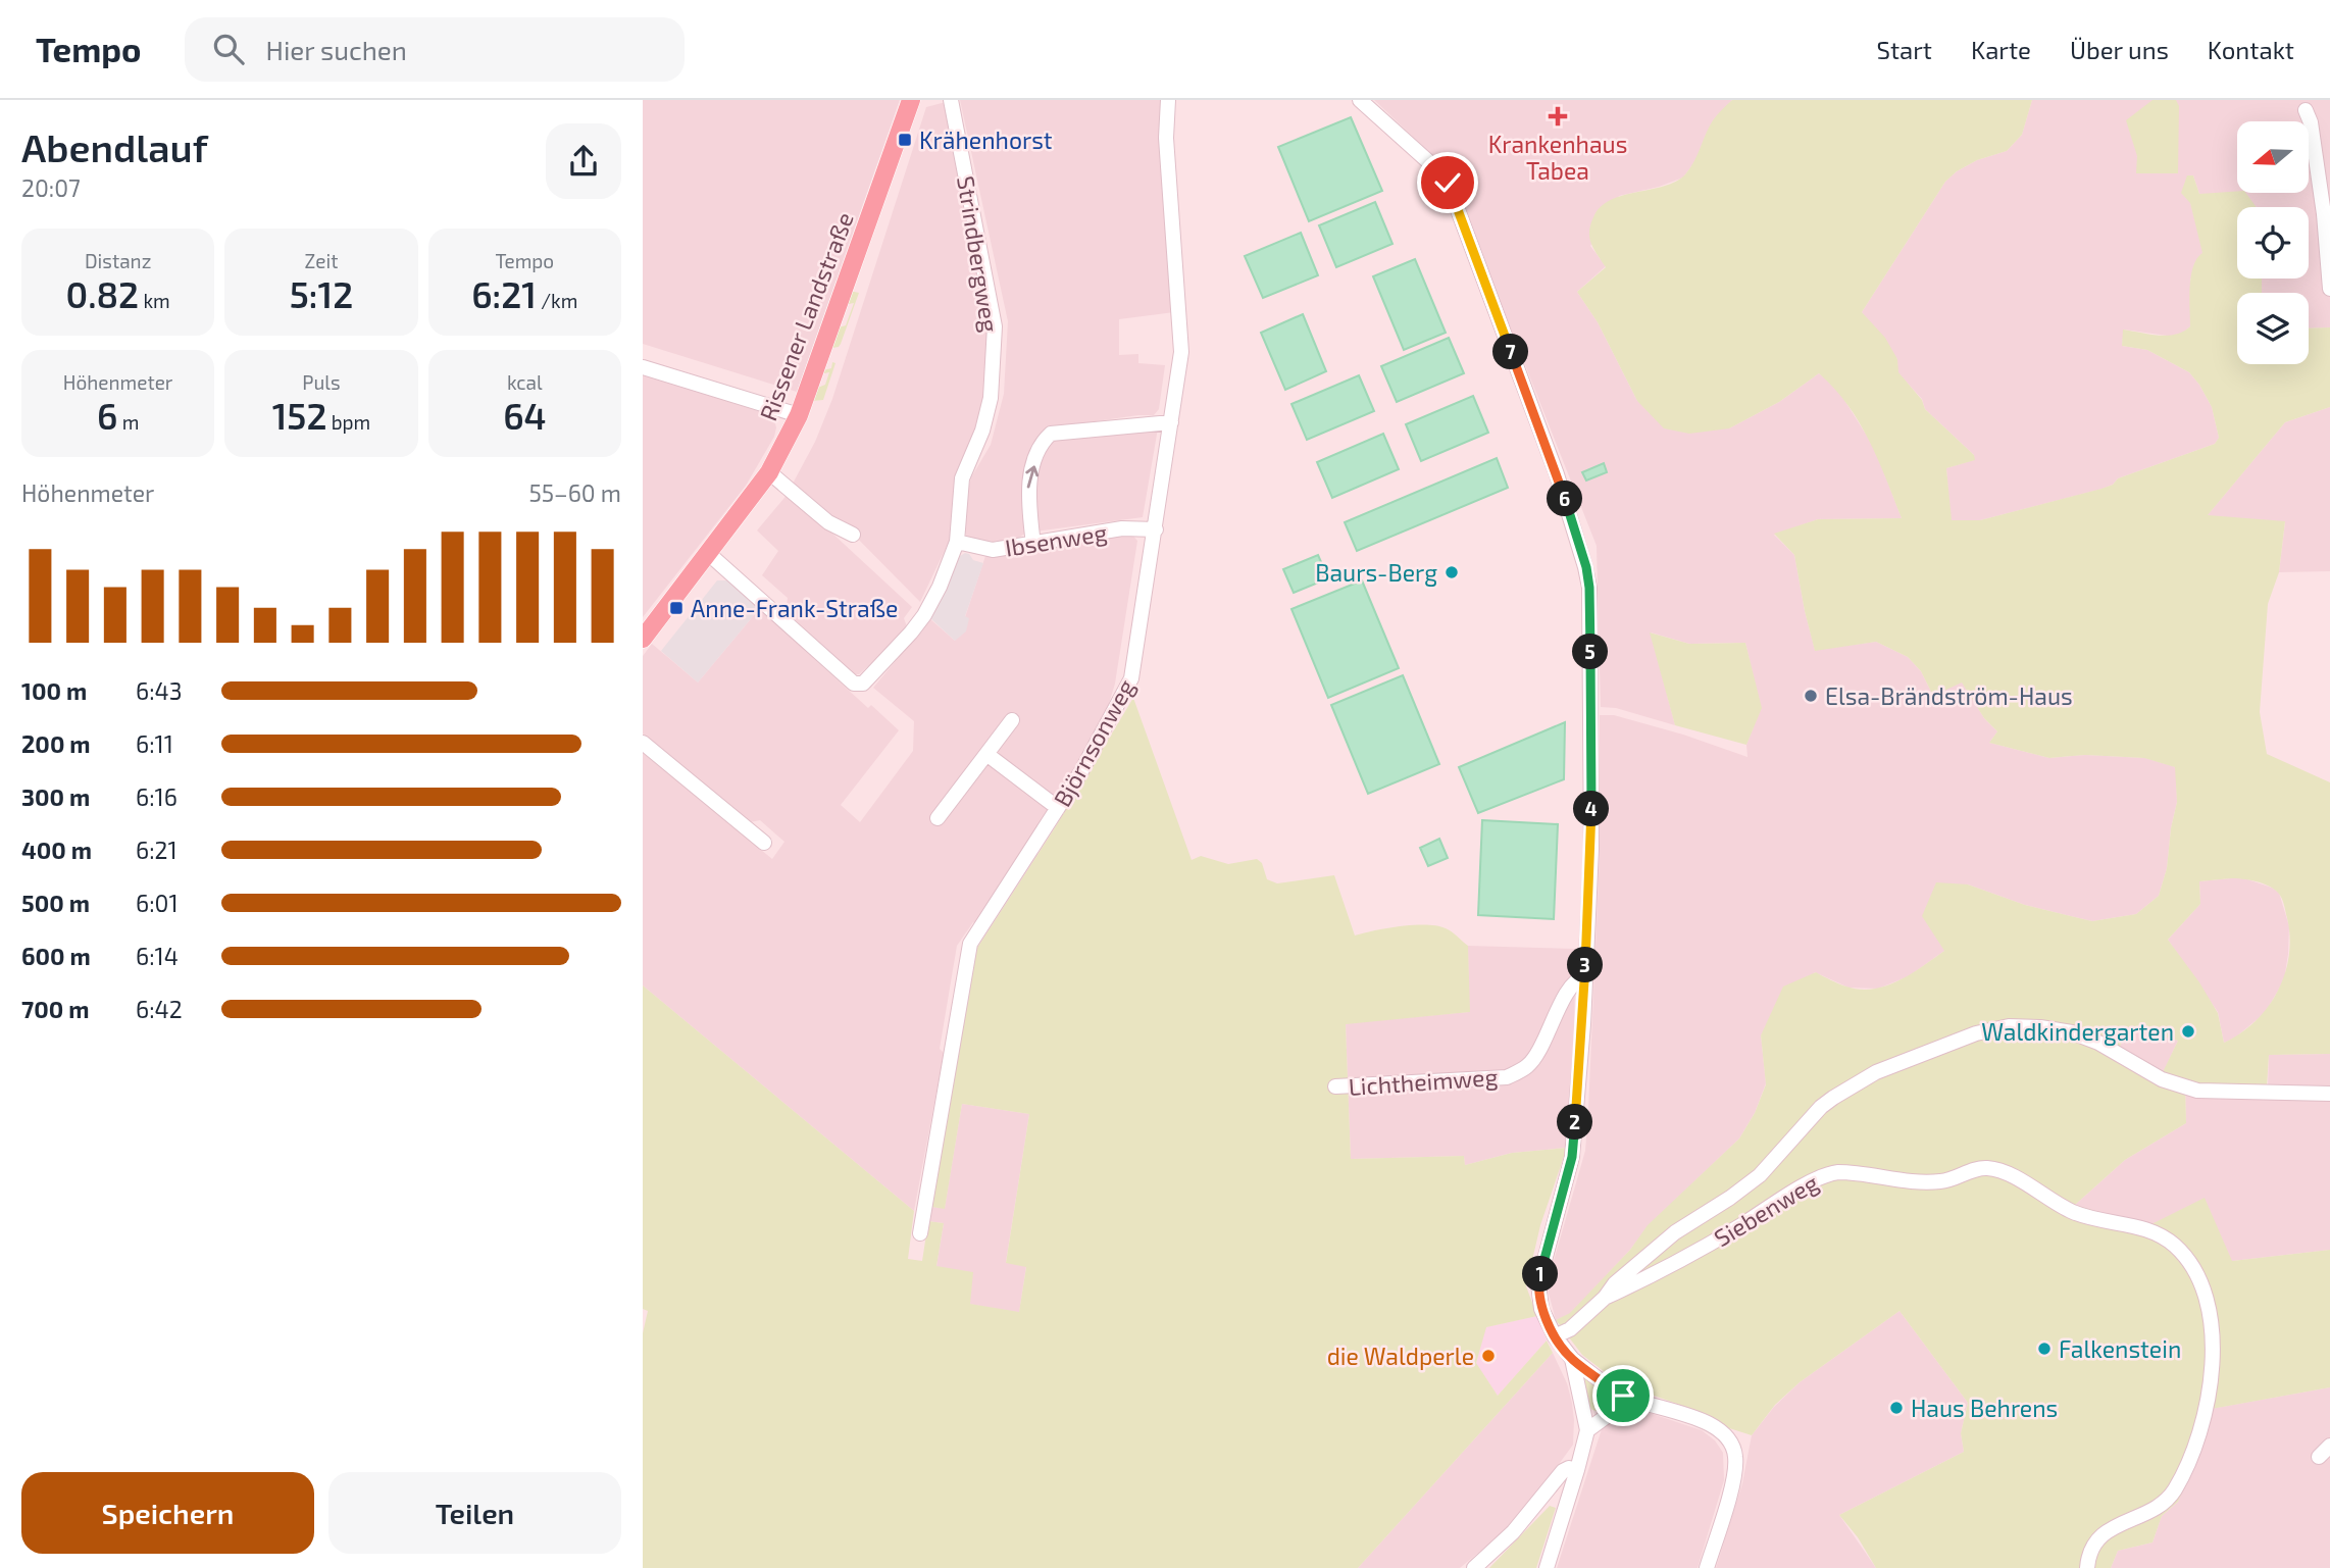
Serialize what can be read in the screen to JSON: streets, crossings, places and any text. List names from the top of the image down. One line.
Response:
{"streets":{"main road":["Rissener Landstraße"],"street":["Strindbergweg","Ibsenweg","Björnsonweg","Lichtheimweg","Siebenweg"]},"crossings":[["Strindbergweg","Rissener Landstraße"],["Strindbergweg","Ibsenweg"],["Ibsenweg","Björnsonweg"]],"places":{"health":["Krankenhaus Tabea"],"transit":["Krähenhorst","Anne-Frank-Straße"],"other":["Baurs-Berg","Elsa-Brändström-Haus","Waldkindergarten","Falkenstein","die Waldperle","Haus Behrens"]},"north":"left","page":{"header":"Tempo","search":"Hier suchen","nav":["Start","Karte","Über uns","Kontakt"],"heading":["Abendlauf","20:07"],"stats":[["Distanz","0.82 km"],["Zeit","5:12"],["Tempo","6:21 /km"],["Höhenmeter","6 m"],["Puls","152 bpm"],["kcal","64"]],"pins":["7","6","5","4","3","2","1"],"chart":["Höhenmeter","55–60 m"],"list":[{"name":"100 m","note":"6:43"},{"name":"200 m","note":"6:11"},{"name":"300 m","note":"6:16"},{"name":"400 m","note":"6:21"},{"name":"500 m","note":"6:01"},{"name":"600 m","note":"6:14"},{"name":"700 m","note":"6:42"}],"buttons":["Speichern","Teilen"]}}
